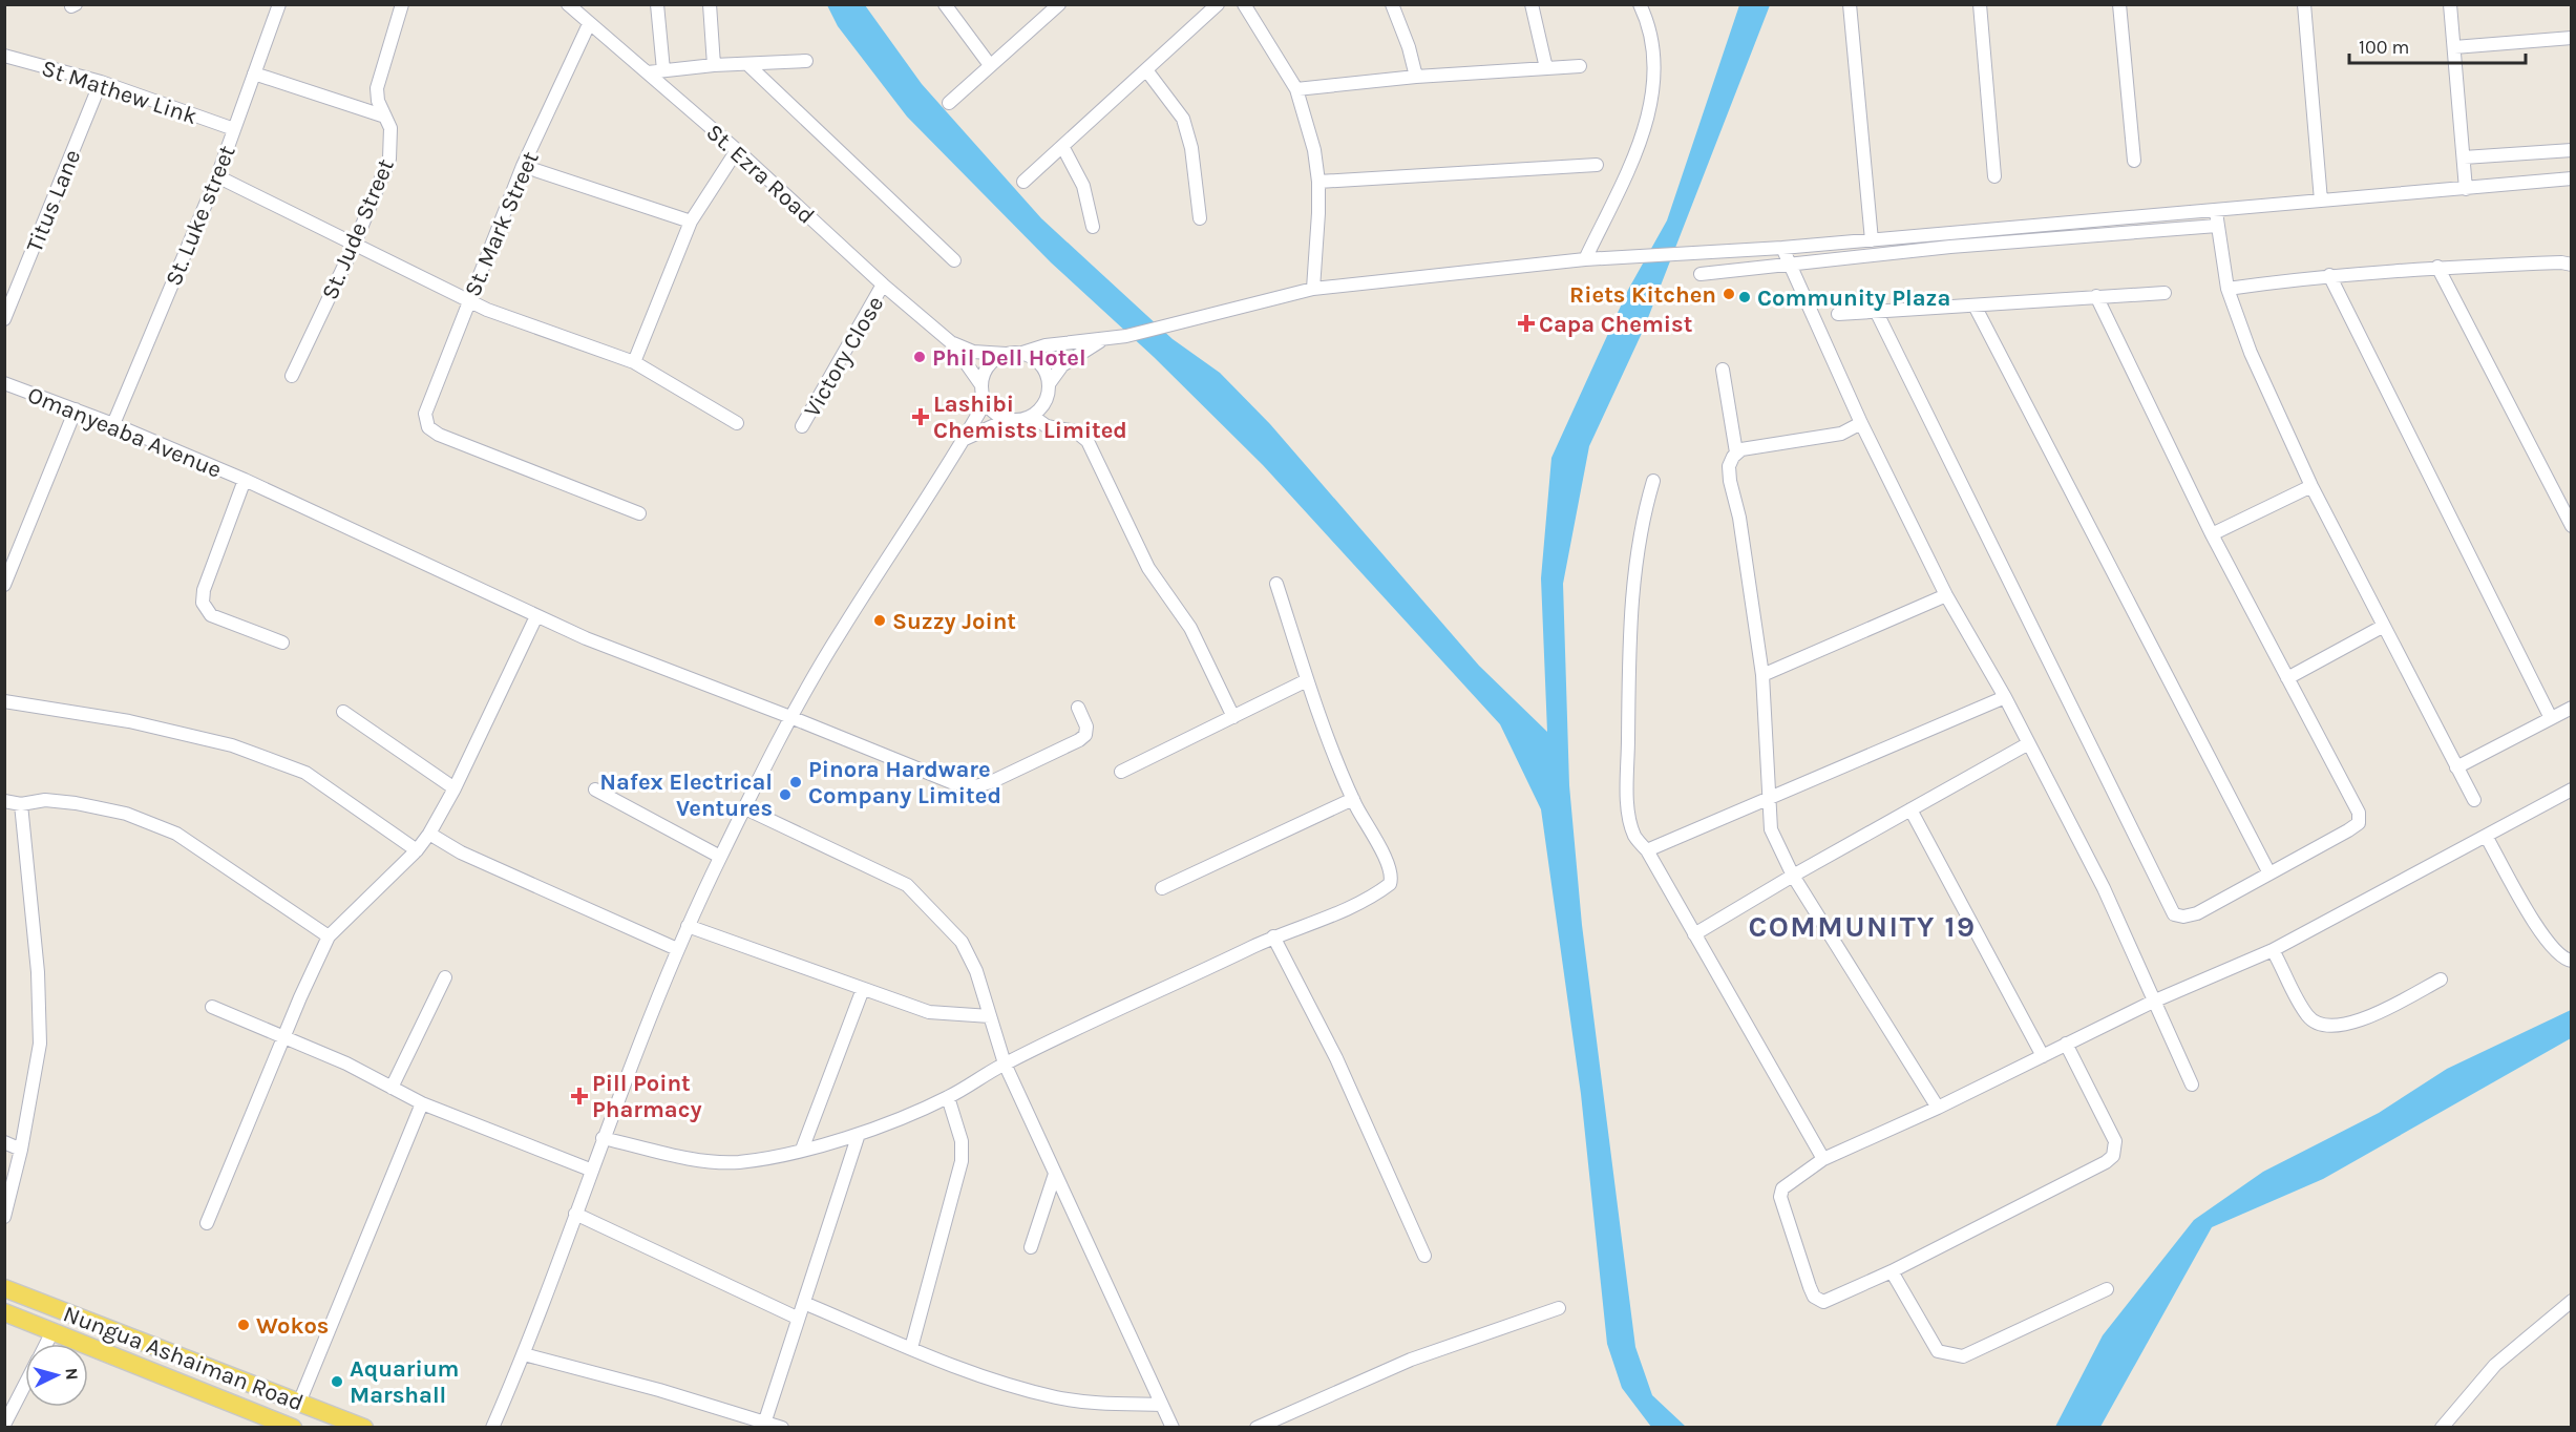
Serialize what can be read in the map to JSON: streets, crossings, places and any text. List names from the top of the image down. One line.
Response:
{"streets":{"main road":["Nungua Ashaiman Road"],"street":["St Mathew Link","St. Ezra Road","Titus Lane","St. Luke street","St. Mark Street","St. Jude Street","Victory Close","Omanyeaba Avenue"]},"crossings":[["St Mathew Link","Titus Lane"],["St Mathew Link","St. Luke street"],["St. Ezra Road","St. Mark Street"],["St. Ezra Road","Victory Close"],["St. Luke street","Omanyeaba Avenue"]],"districts":["COMMUNITY 19"],"places":{"other":["Riets Kitchen","Community Plaza","Phil Dell Hotel","Suzzy Joint","Pinora Hardware Company Limited","Nafex Electrical Ventures","Wokos","Aquarium Marshall"],"health":["Capa Chemist","Lashibi Chemists Limited","Pill Point Pharmacy"]},"scale_bar":"100 m","north":"right"}
